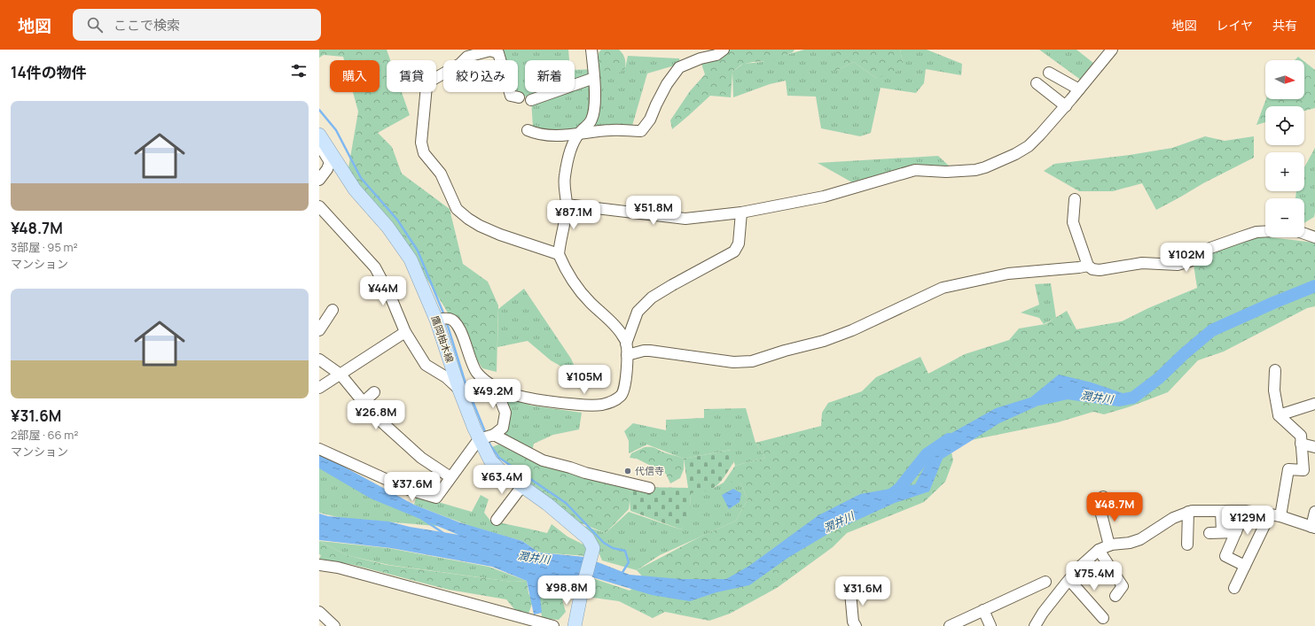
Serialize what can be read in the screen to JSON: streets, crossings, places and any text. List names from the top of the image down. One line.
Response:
{"streets":{"main road":["鷹岡柚木線"]},"water":["潤井川"],"places":["代信寺"],"north":"right","page":{"header":"地図","search":"ここで検索","nav":["地図","レイヤ","共有"],"heading":"14件の物件","map_buttons":["+","−"],"chip":["購入","賃貸","絞り込み","新着"],"list":[{"name":"¥48.7M","note":"3部屋 · 95 m² · マンション"},{"name":"¥31.6M","note":"2部屋 · 66 m² · マンション"}],"price":["¥51.8M","¥87.1M","¥102M","¥44M","¥105M","¥49.2M","¥26.8M","¥63.4M","¥37.6M","¥48.7M","¥129M","¥75.4M","¥98.8M","¥31.6M"]}}
